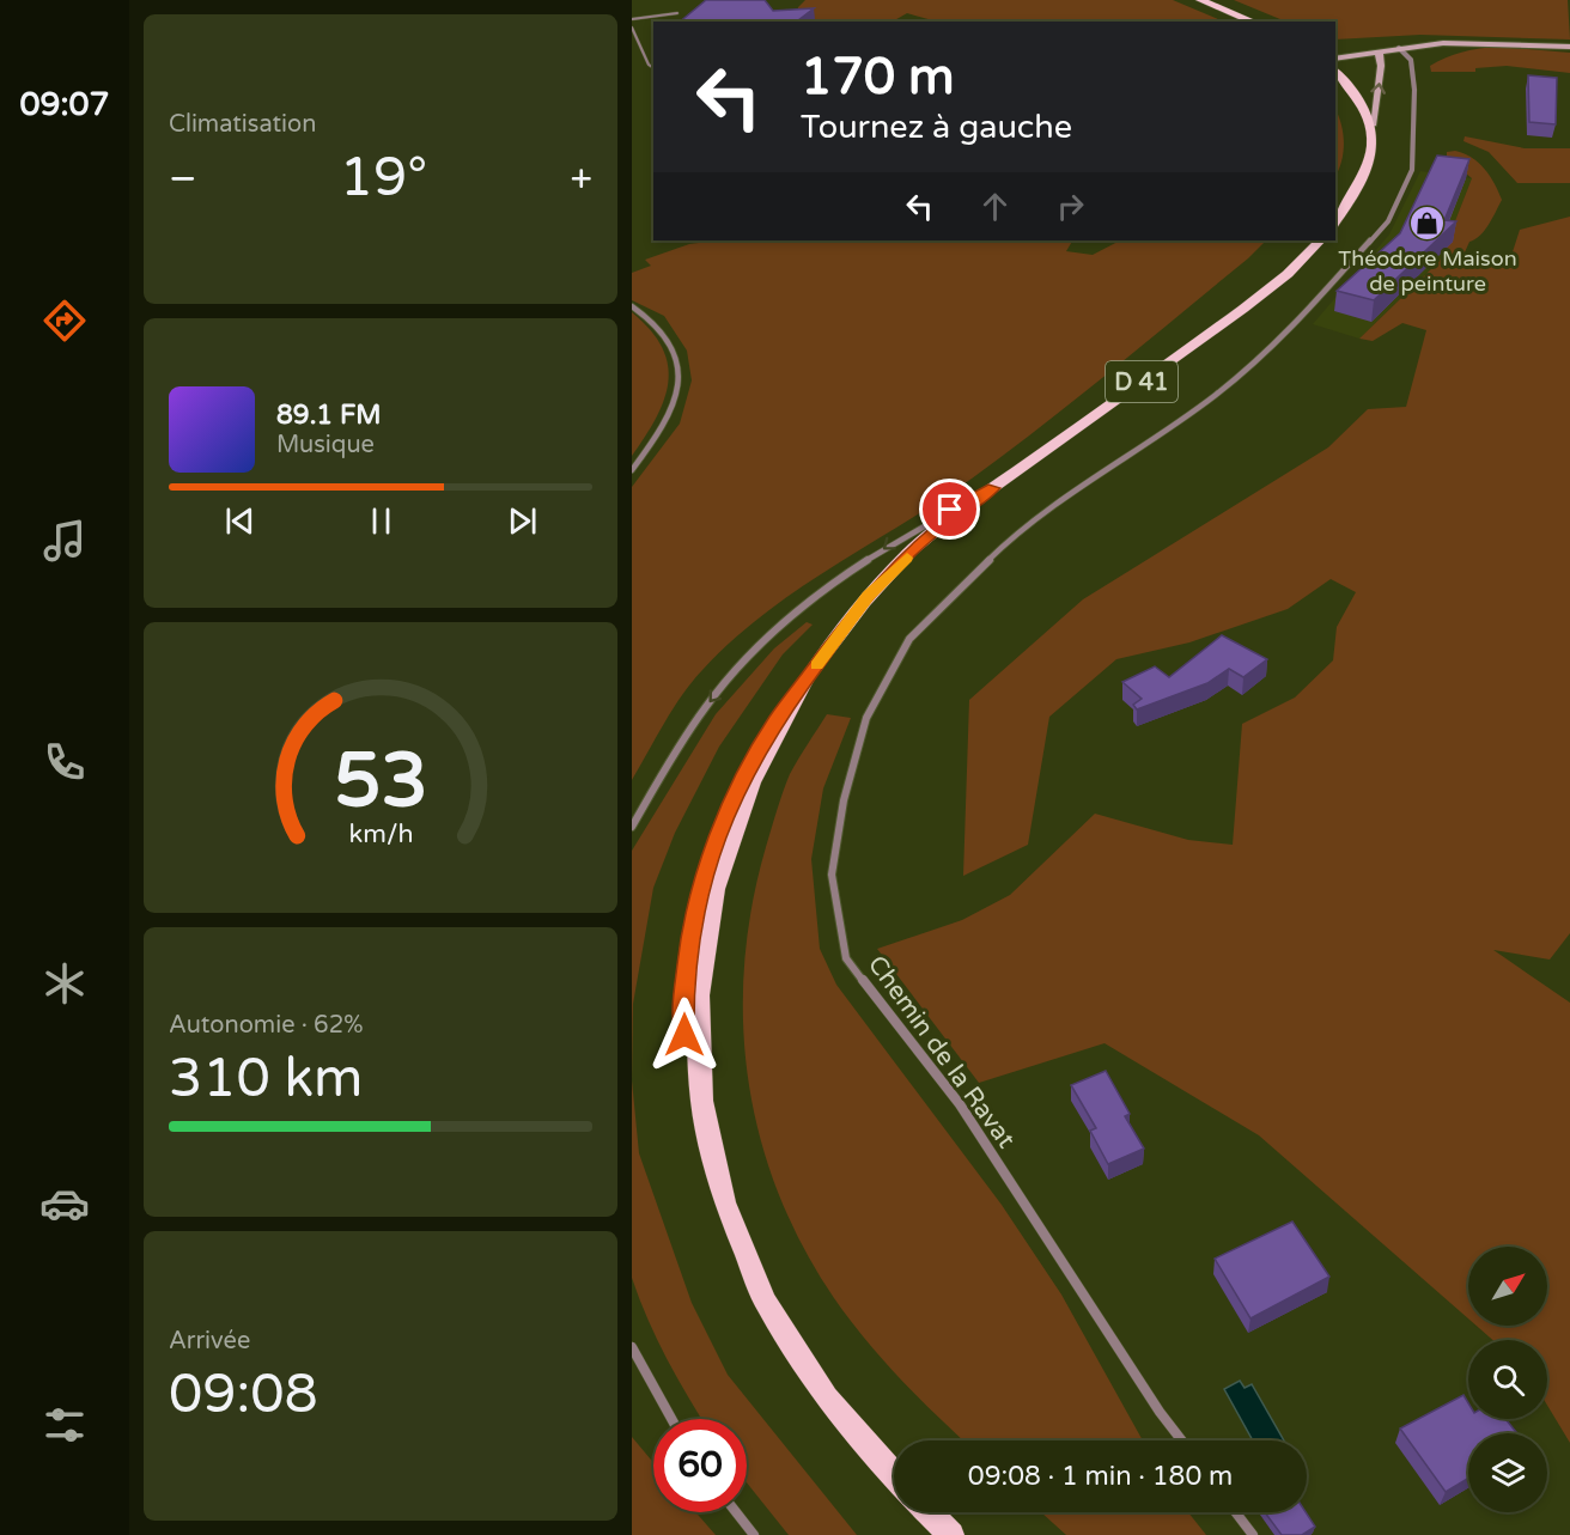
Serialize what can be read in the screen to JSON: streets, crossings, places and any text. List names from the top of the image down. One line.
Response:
{"streets":{"main road":["D 41"],"street":["Chemin de la Ravat"]},"places":{"shop":["Théodore Maison de peinture"]},"north":"top right","page":{"tabs":"09:07","tile":["Climatisation",["Autonomie · 62%","310 km"],["Arrivée","09:08"]],"turn":["170 m","Tournez à gauche"],"heat":["−","19°","+"],"song":["89.1 FM","Musique"],"limit":"60","trip":"09:08 · 1 min · 180 m","gauge":["53","km/h"]}}
